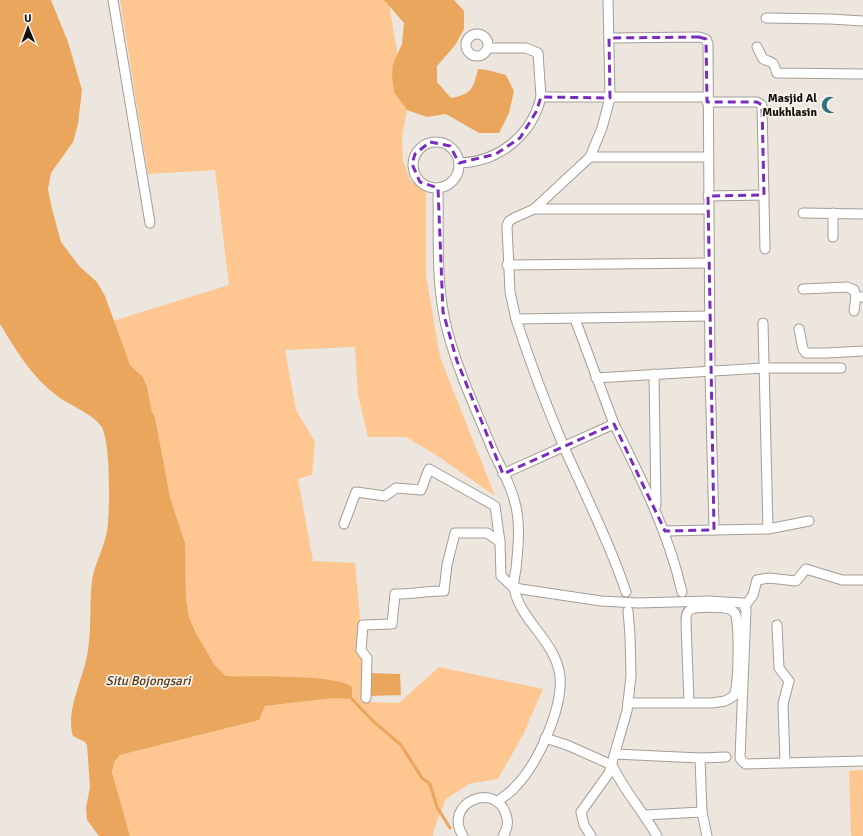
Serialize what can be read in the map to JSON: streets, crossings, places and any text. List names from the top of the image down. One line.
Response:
{"water":["Situ Bojongsari"],"places":{"mosque":["Masjid Al Mukhlasin"]},"north":"top"}
